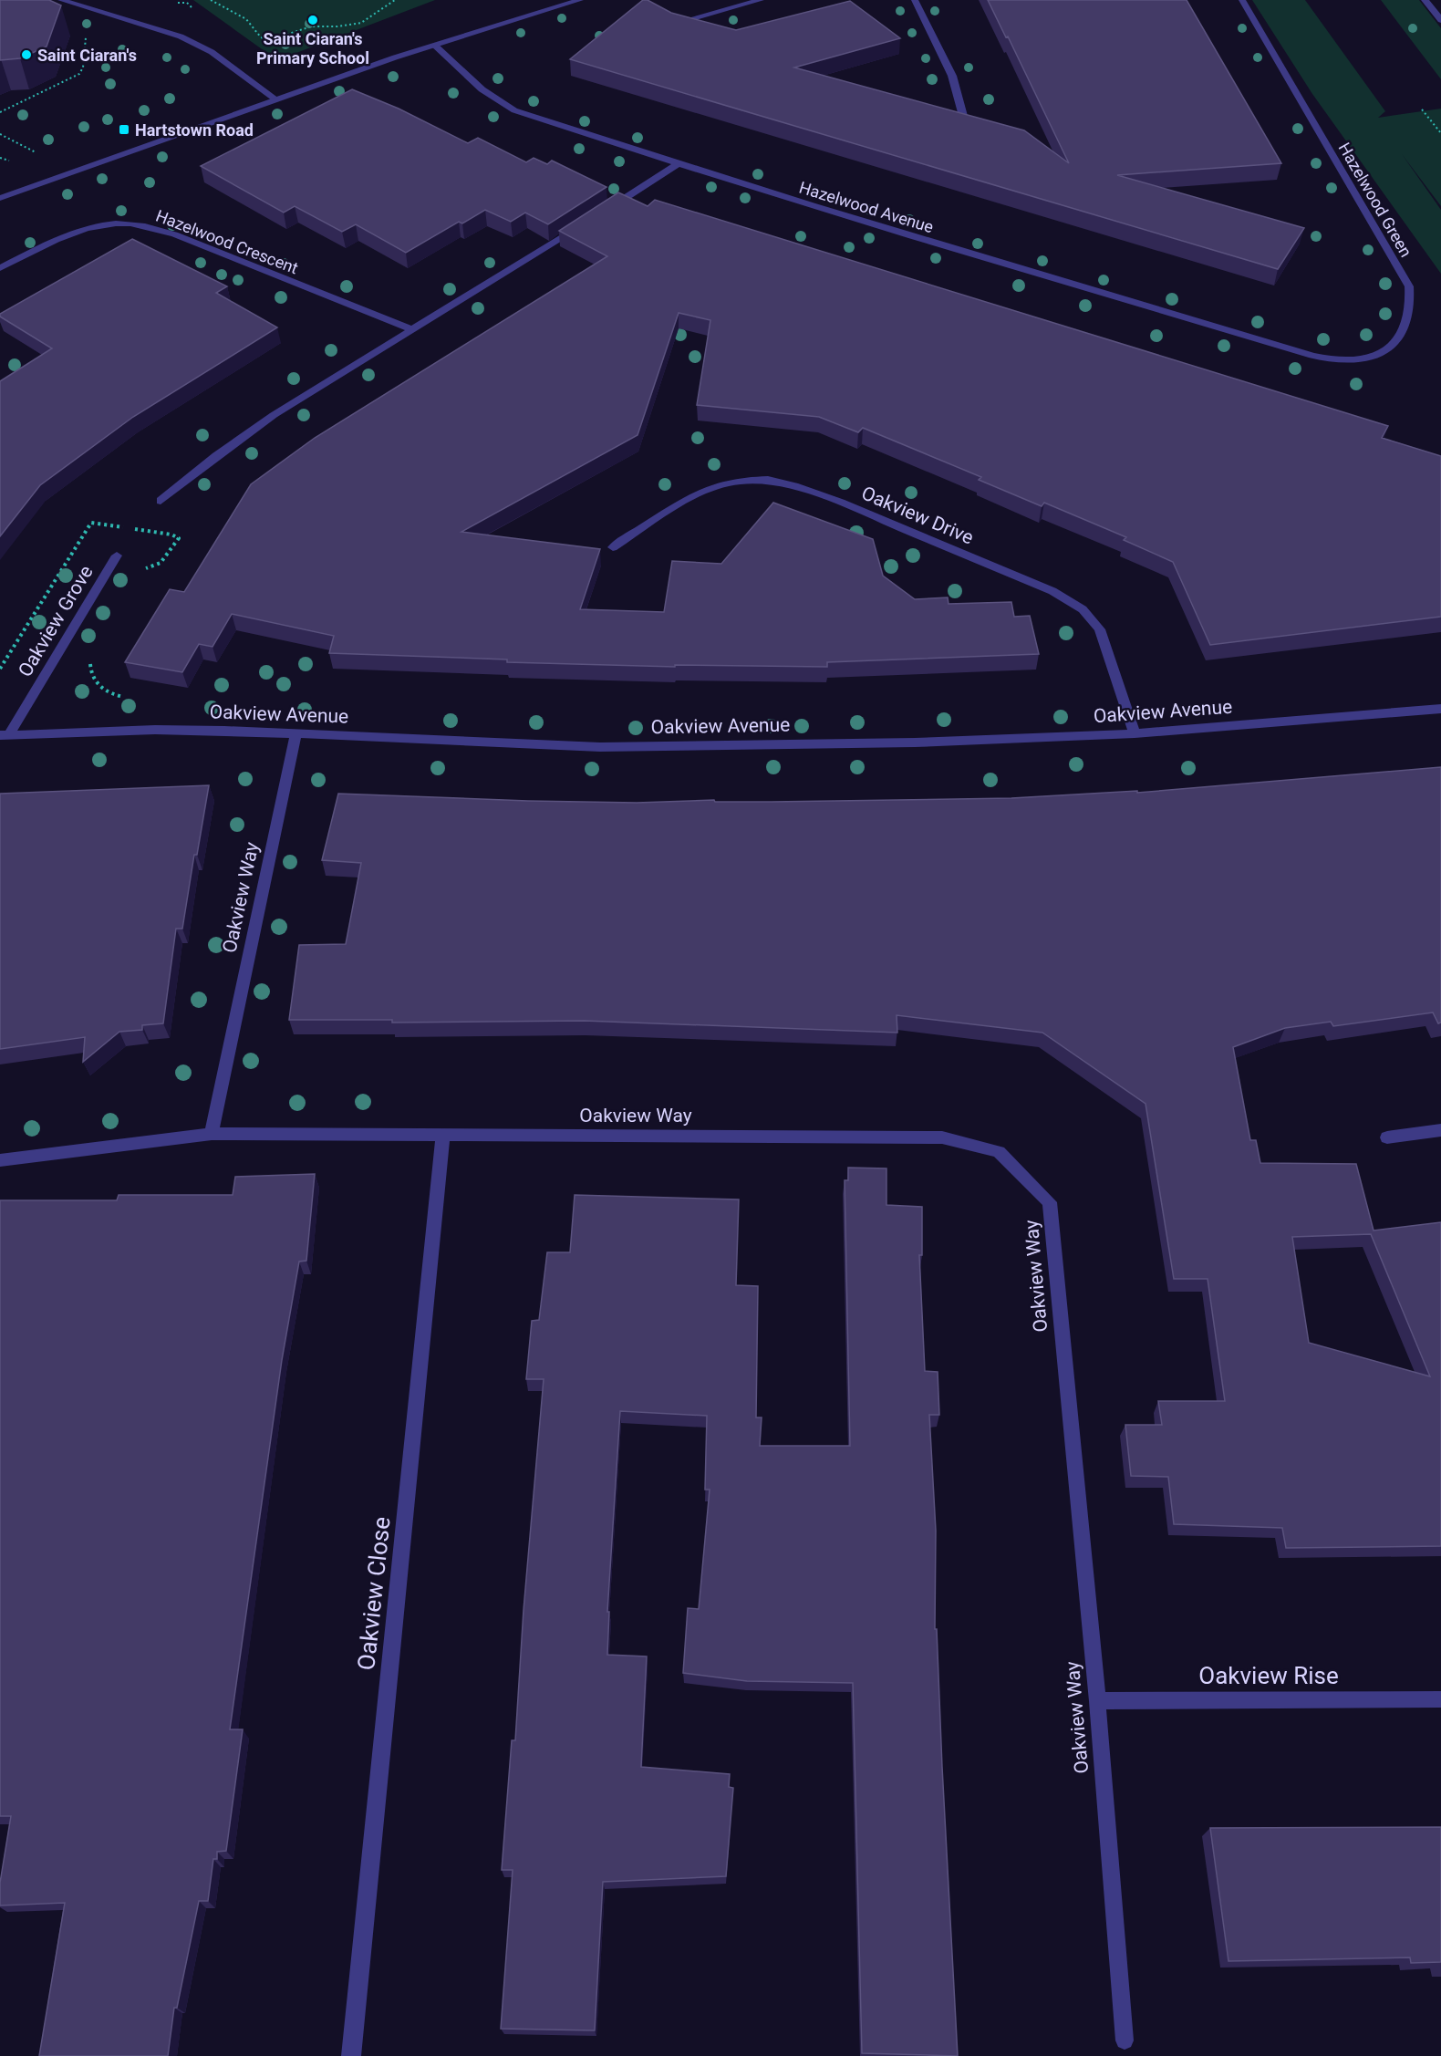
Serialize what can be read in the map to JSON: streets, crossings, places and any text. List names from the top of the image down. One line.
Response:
{"streets":{"street":["Hazelwood Green","Hazelwood Avenue","Hazelwood Crescent","Oakview Drive","Oakview Grove","Oakview Avenue","Oakview Way","Oakview Close","Oakview Rise"]},"crossings":[["Hazelwood Green","Hazelwood Avenue"],["Oakview Drive","Oakview Avenue"],["Oakview Grove","Oakview Avenue"],["Oakview Avenue","Oakview Way"],["Oakview Way","Oakview Close"],["Oakview Way","Oakview Rise"]],"places":{"other":["Saint Ciaran's Primary School","Saint Ciaran's"],"transit":["Hartstown Road"]}}
